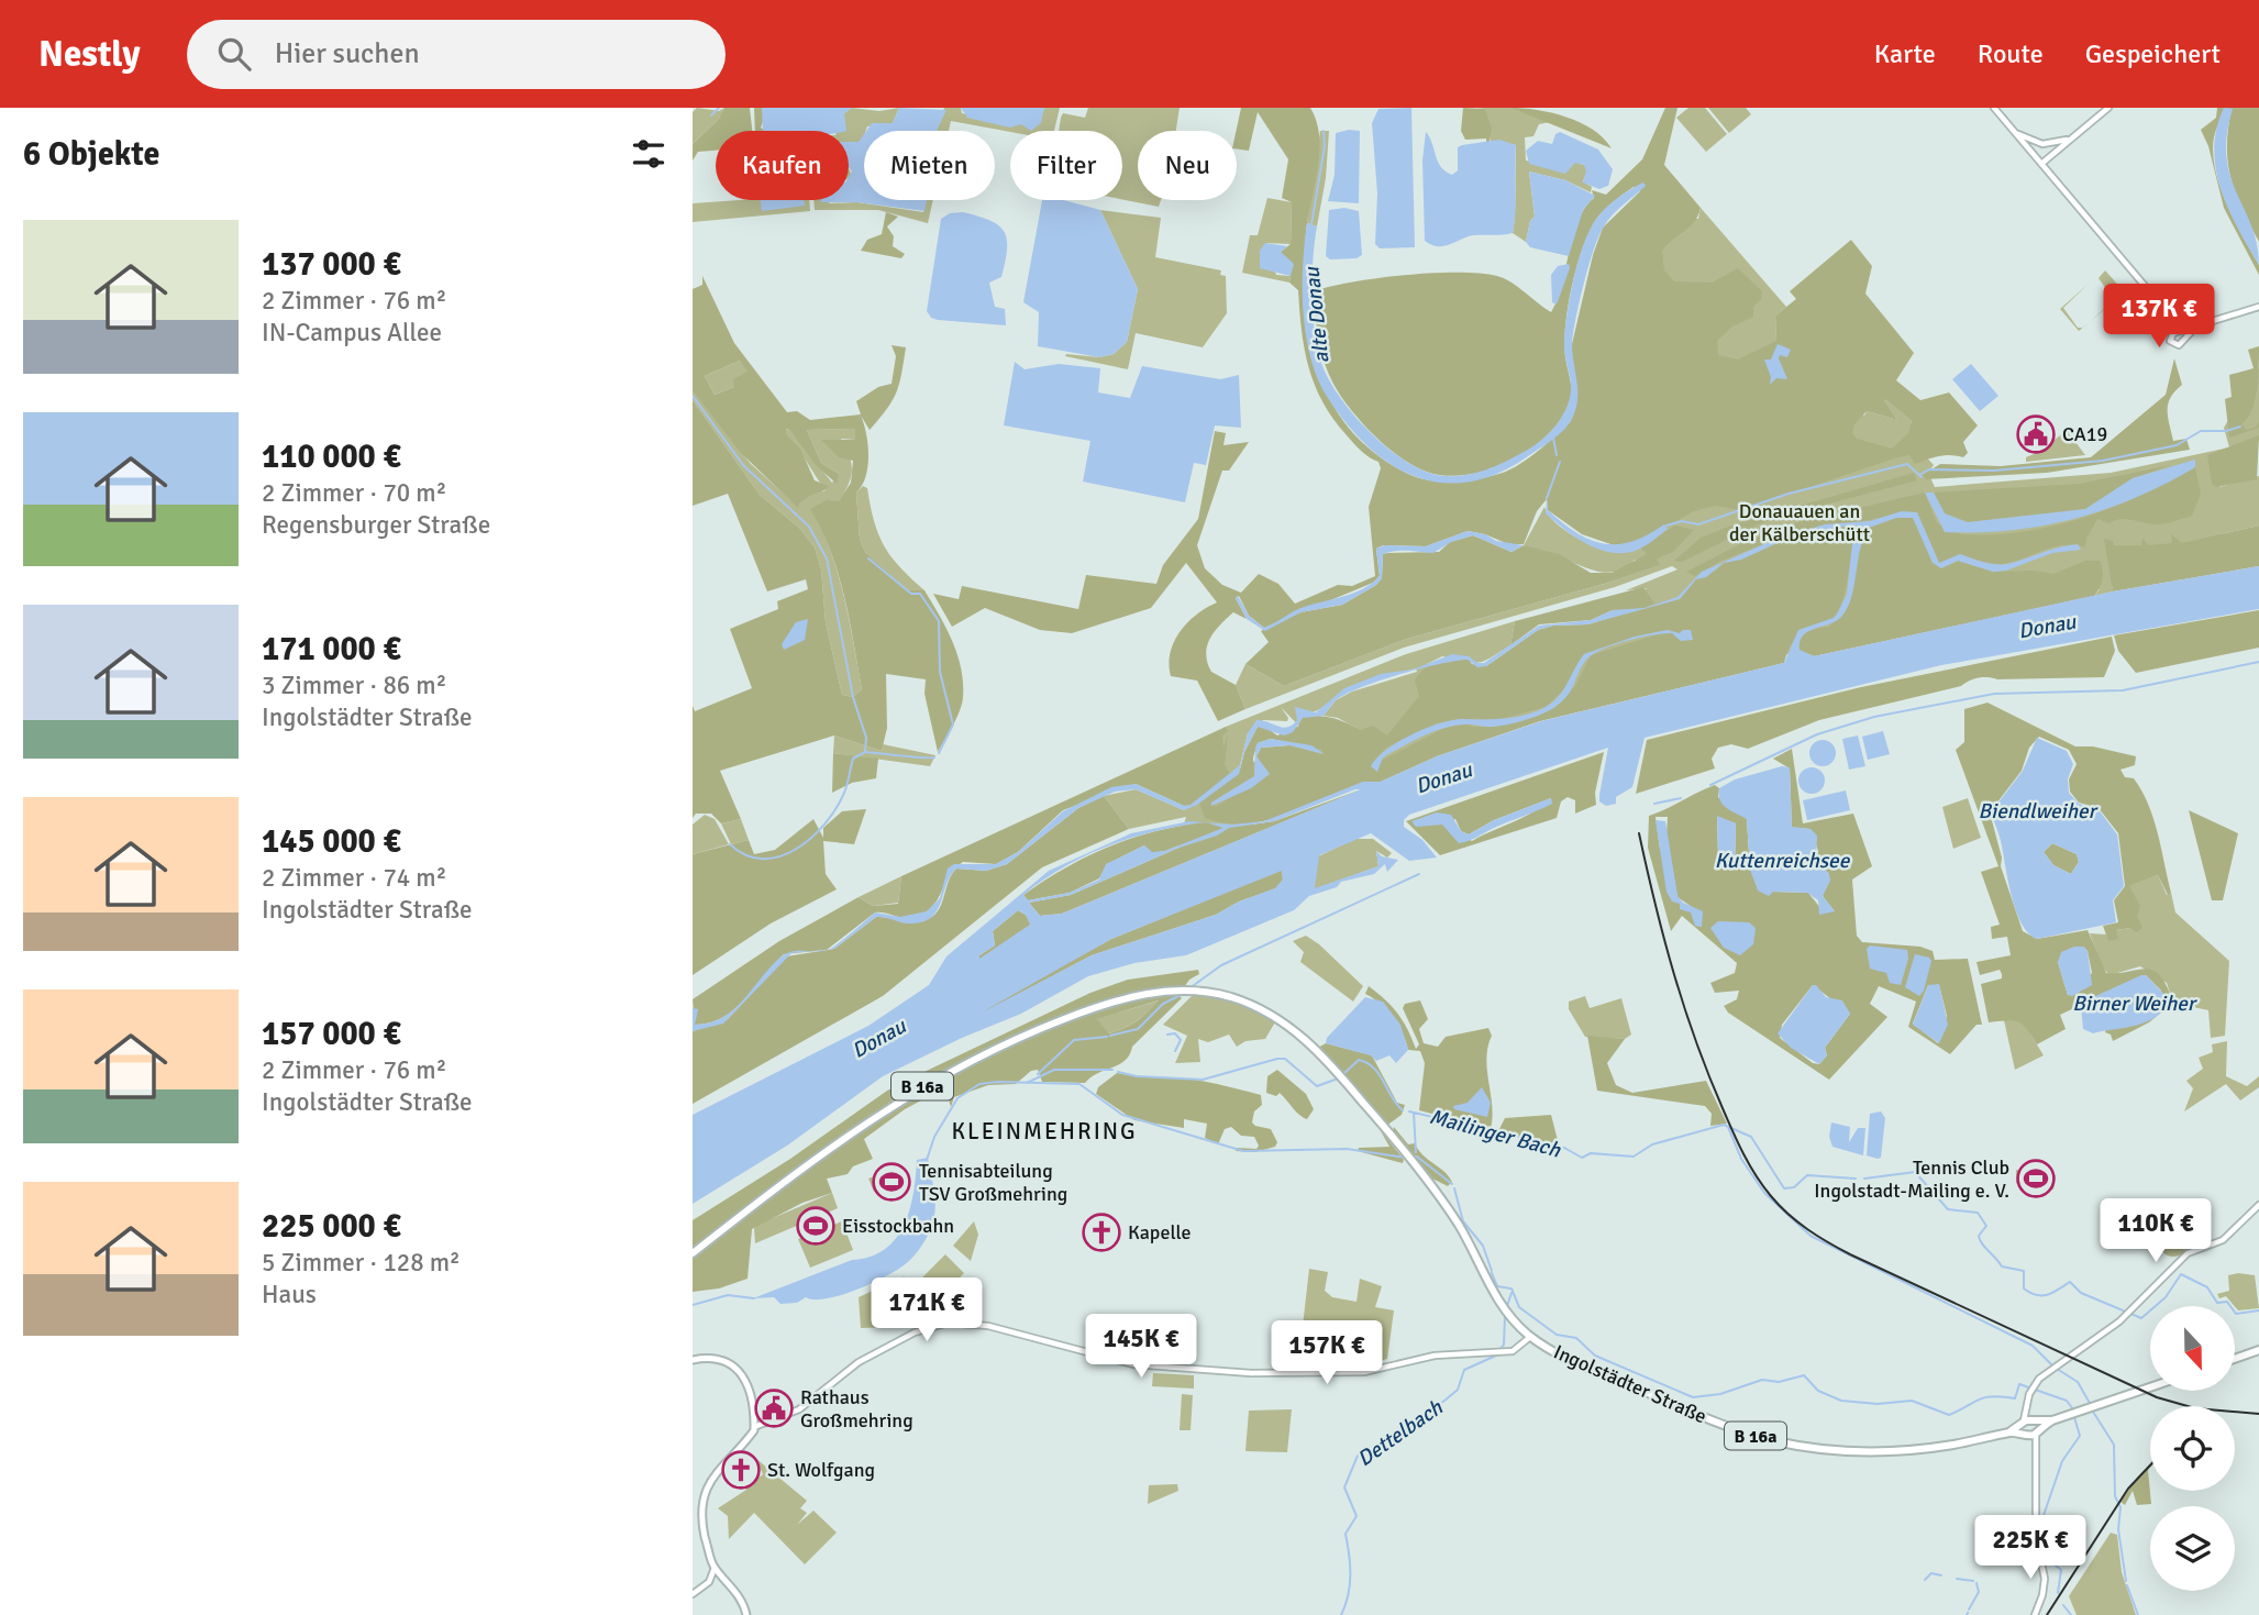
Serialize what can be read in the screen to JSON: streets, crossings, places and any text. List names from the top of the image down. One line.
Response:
{"streets":{"main road":["B 16a","Ingolstädter Straße"]},"crossings":[["B 16a","Ingolstädter Straße"]],"districts":["KLEINMEHRING"],"water":["alte Donau","Donau","Biendlweiher","Kuttenreichsee","Birner Weiher","Mailinger Bach","Dettelbach"],"parks":["Donauauen an der Kälberschütt"],"places":{"public building":["CA19","Rathaus Großmehring"],"sports":["Tennis Club Ingolstadt-Mailing e. V.","Tennisabteilung TSV Großmehring","Eisstockbahn"],"church":["Kapelle","St. Wolfgang"]},"north":"bottom","page":{"header":"Nestly","search":"Hier suchen","nav":["Karte","Route","Gespeichert"],"heading":"6 Objekte","chip":["Kaufen","Mieten","Filter","Neu"],"list":[{"name":"137 000 €","note":"2 Zimmer · 76 m² · IN-Campus Allee"},{"name":"110 000 €","note":"2 Zimmer · 70 m² · Regensburger Straße"},{"name":"171 000 €","note":"3 Zimmer · 86 m² · Ingolstädter Straße"},{"name":"145 000 €","note":"2 Zimmer · 74 m² · Ingolstädter Straße"},{"name":"157 000 €","note":"2 Zimmer · 76 m² · Ingolstädter Straße"},{"name":"225 000 €","note":"5 Zimmer · 128 m² · Haus"}],"price":["137K €","110K €","171K €","145K €","157K €","225K €"]}}
